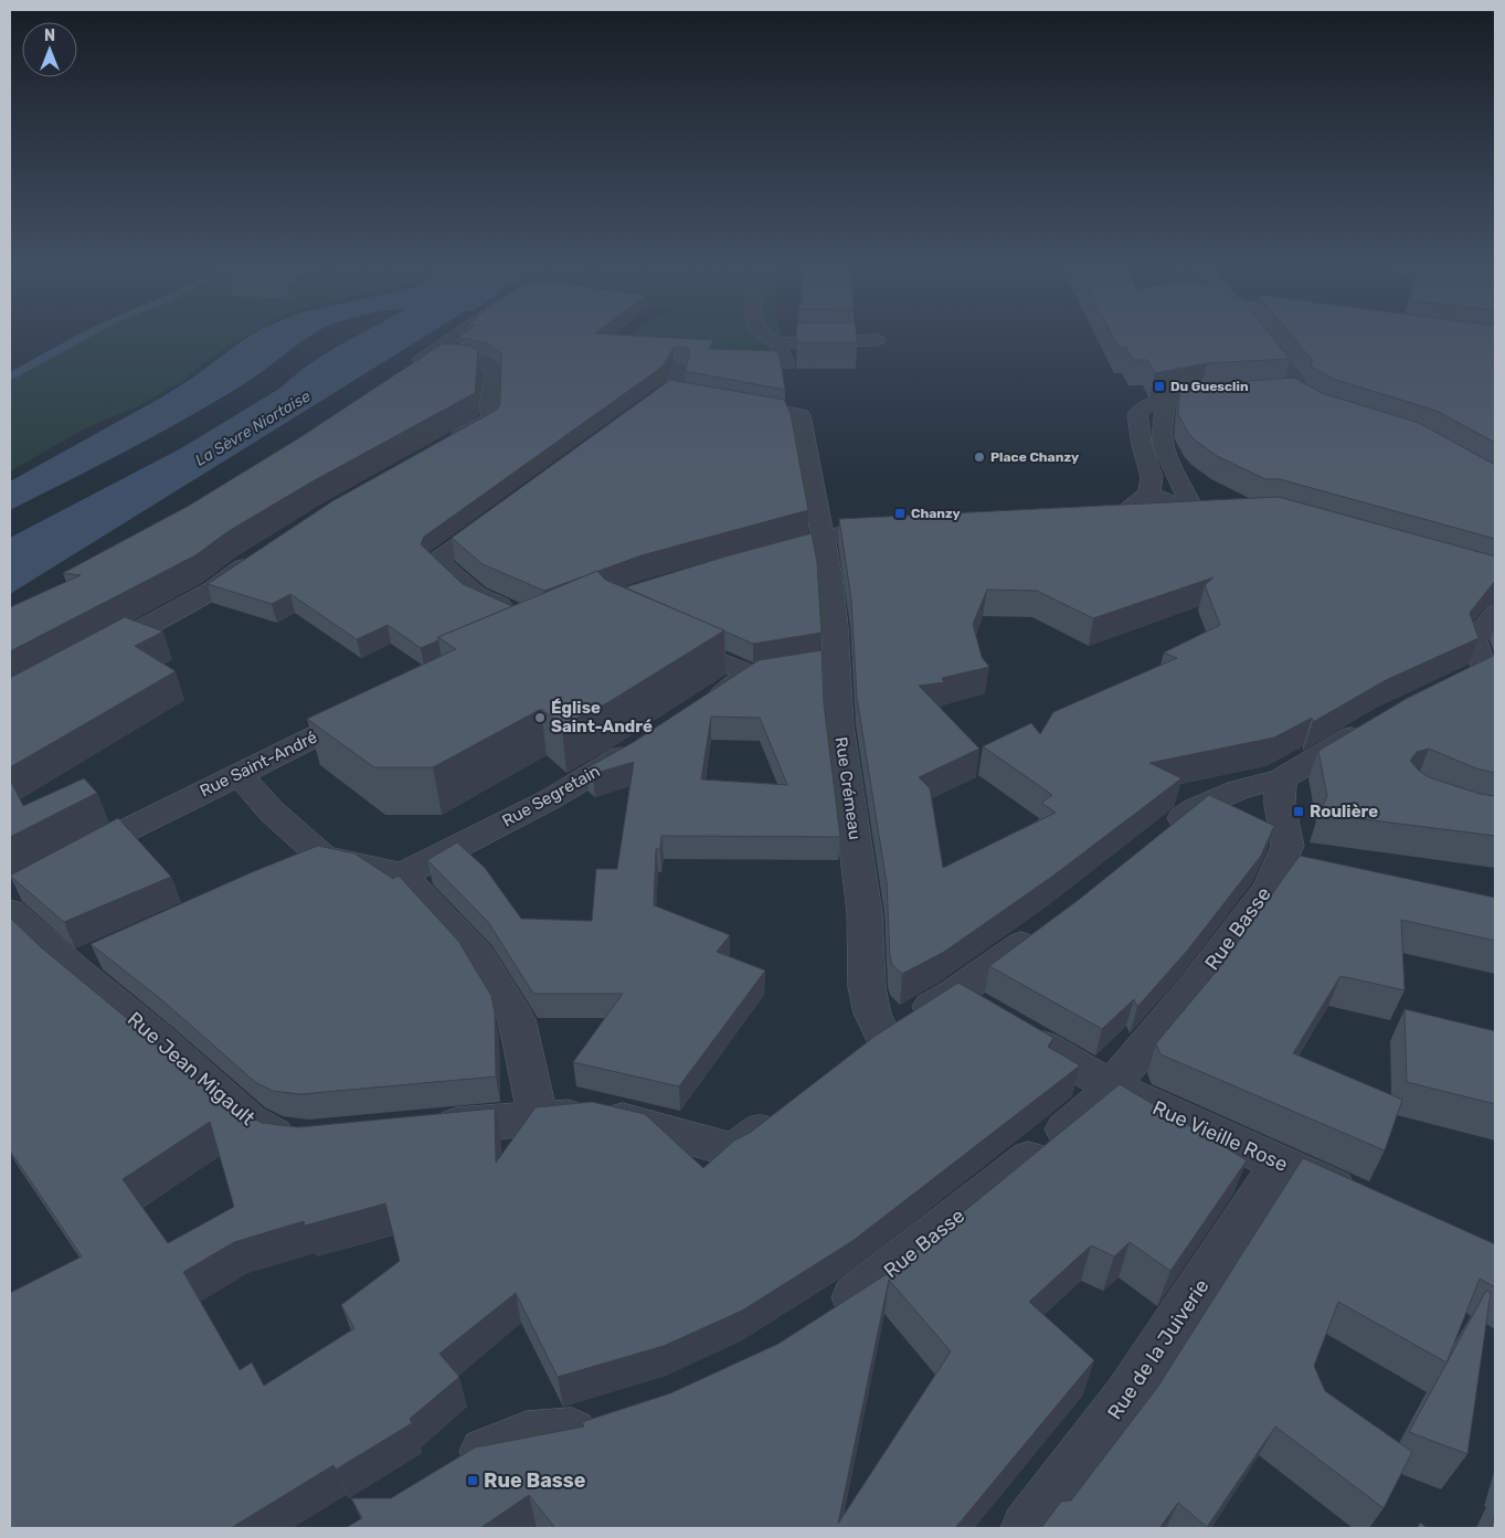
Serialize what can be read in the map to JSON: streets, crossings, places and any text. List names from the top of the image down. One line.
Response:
{"streets":{"street":["Rue Saint-André","Rue Crémeau","Rue Segretain","Rue Basse","Rue Jean Migault","Rue Vieille Rose","Rue de la Juiverie"]},"crossings":[["Rue Crémeau","Rue Vieille Rose"],["Rue Basse","Rue Vieille Rose"],["Rue Vieille Rose","Rue de la Juiverie"]],"water":["La Sèvre Niortaise"],"places":{"transit":["Du Guesclin","Chanzy","Roulière","Rue Basse"],"other":["Place Chanzy","Église Saint-André"]},"north":"top"}
